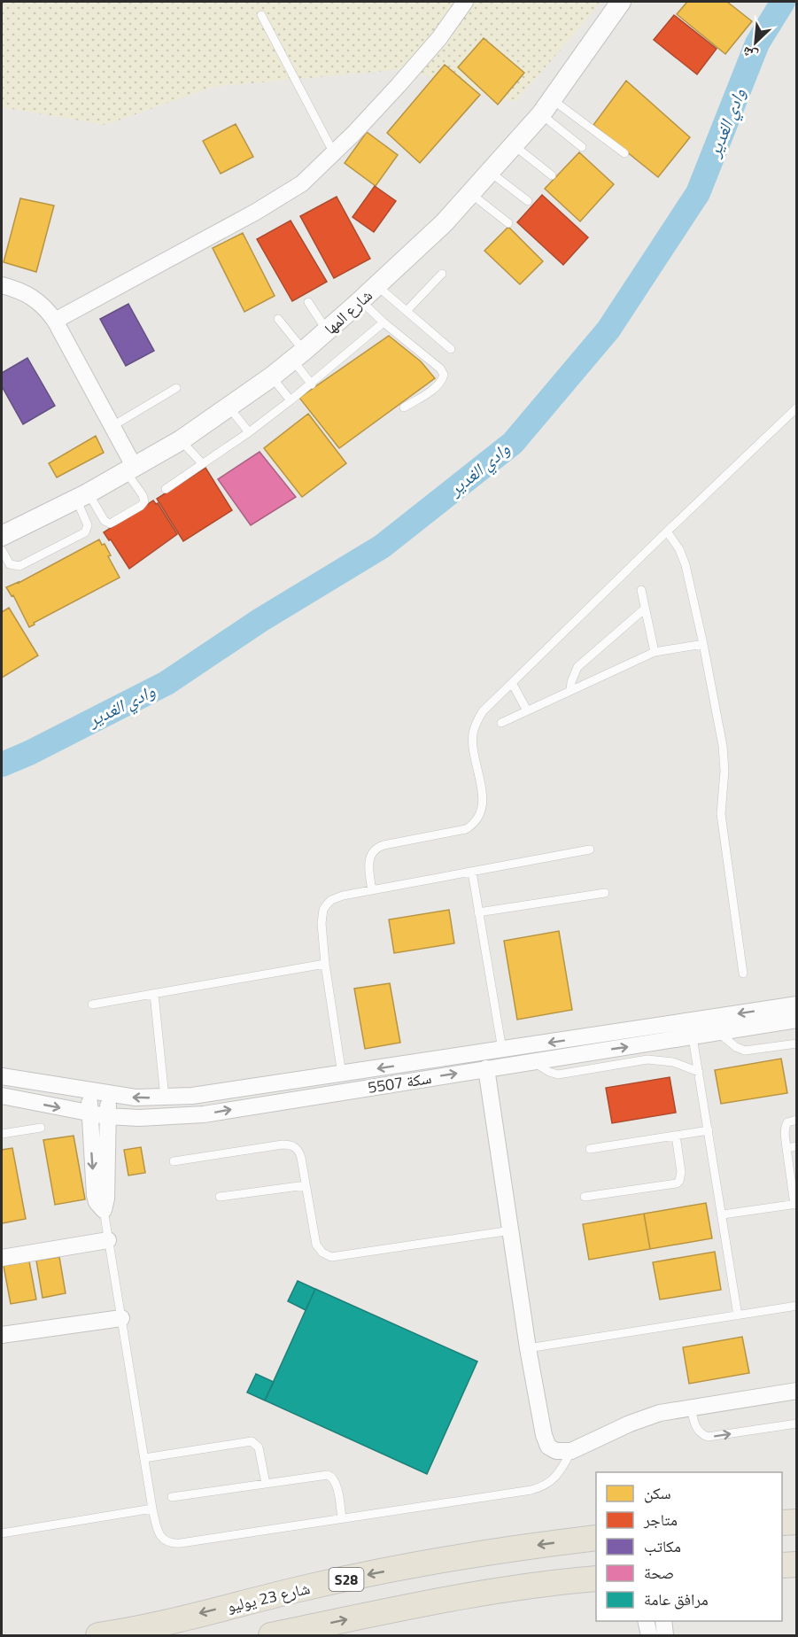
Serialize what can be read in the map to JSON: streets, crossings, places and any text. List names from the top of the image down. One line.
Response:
{"streets":{"main road":["S28","شارع 23 يوليو"],"street":["شارع المها","سكة 5507"]},"water":["وادي الغدير"],"legend":["سكن","متاجر","مكاتب","صحة","مرافق عامة"],"north":"bottom left"}
